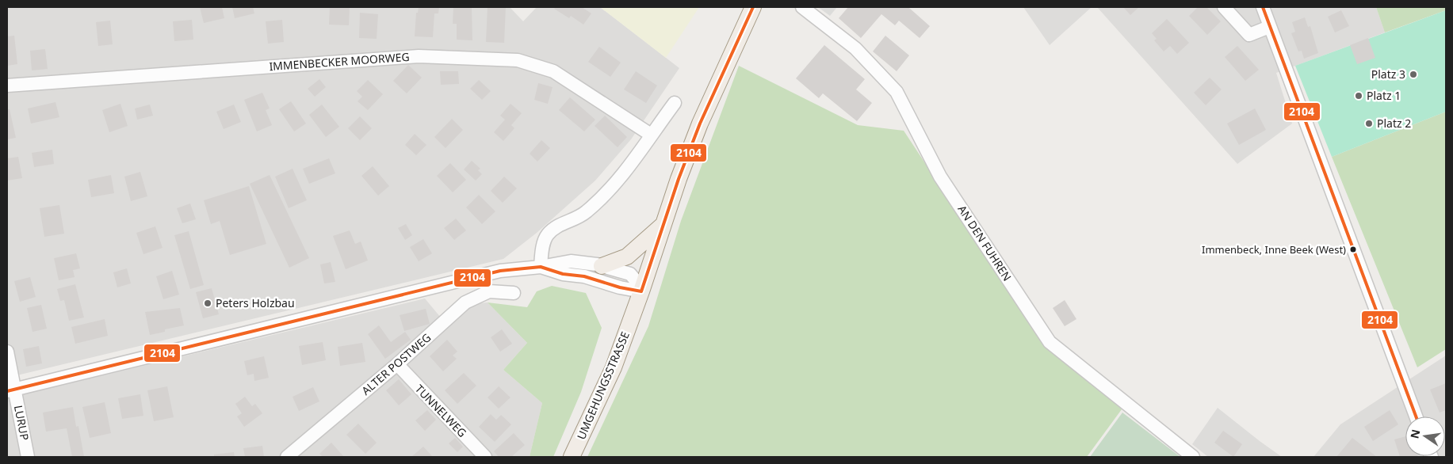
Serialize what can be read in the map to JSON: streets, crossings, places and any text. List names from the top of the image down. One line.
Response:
{"streets":{"main road":["UMGEHUNGSSTRASSE"],"street":["IMMENBECKER MOORWEG","AN DEN FUHREN","ALTER POSTWEG","TUNNELWEG","LURUP"]},"crossings":[["ALTER POSTWEG","TUNNELWEG"]],"places":["Platz 3","Platz 1","Platz 2","Immenbeck, Inne Beek (West)","Peters Holzbau"],"lines":["transit line 2104"],"north":"left"}
